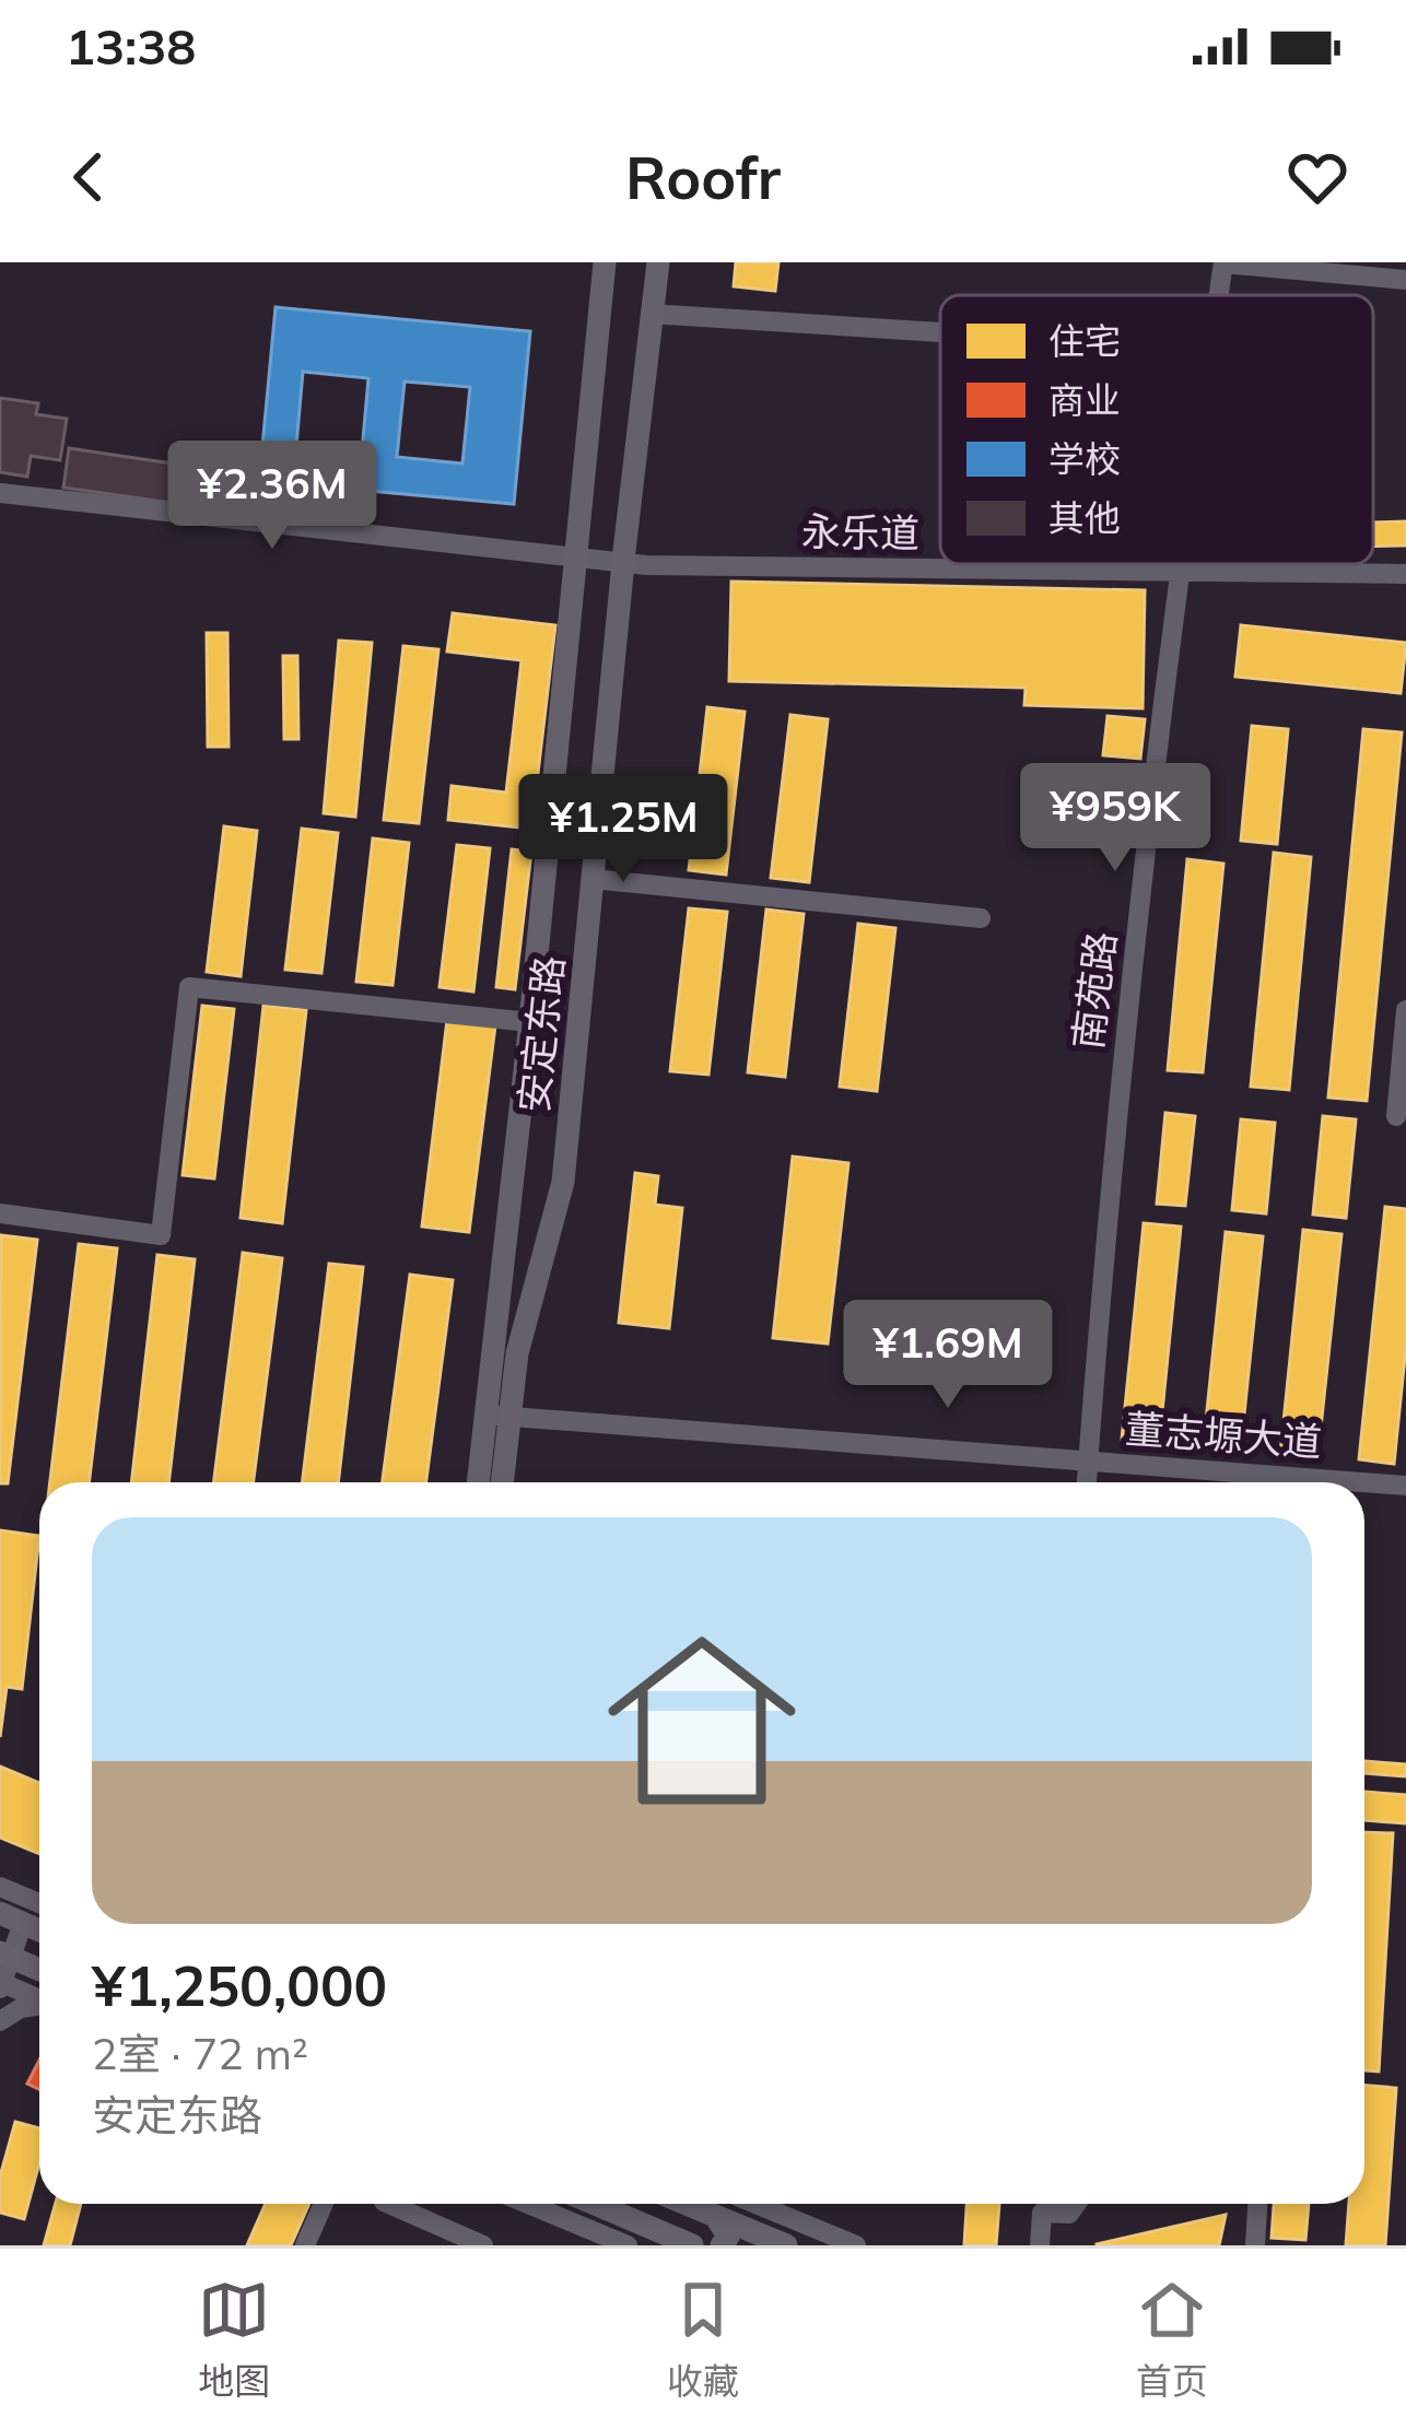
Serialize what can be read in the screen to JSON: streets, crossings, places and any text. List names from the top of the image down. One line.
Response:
{"streets":{"main road":["安定东路"],"street":["永乐道","南苑路","董志塬大道"]},"crossings":[["永乐道","南苑路"],["永乐道","安定东路"],["南苑路","董志塬大道"],["安定东路","董志塬大道"]],"legend":["住宅","商业","学校","其他"],"page":{"status":"13:38","header":"Roofr","price":["¥2.36M","¥959K","¥1.25M","¥1.69M"],"list":[{"name":"¥1,250,000","note":"2室 · 72 m² · 安定东路"}],"tabs":["地图","收藏","首页"]}}
